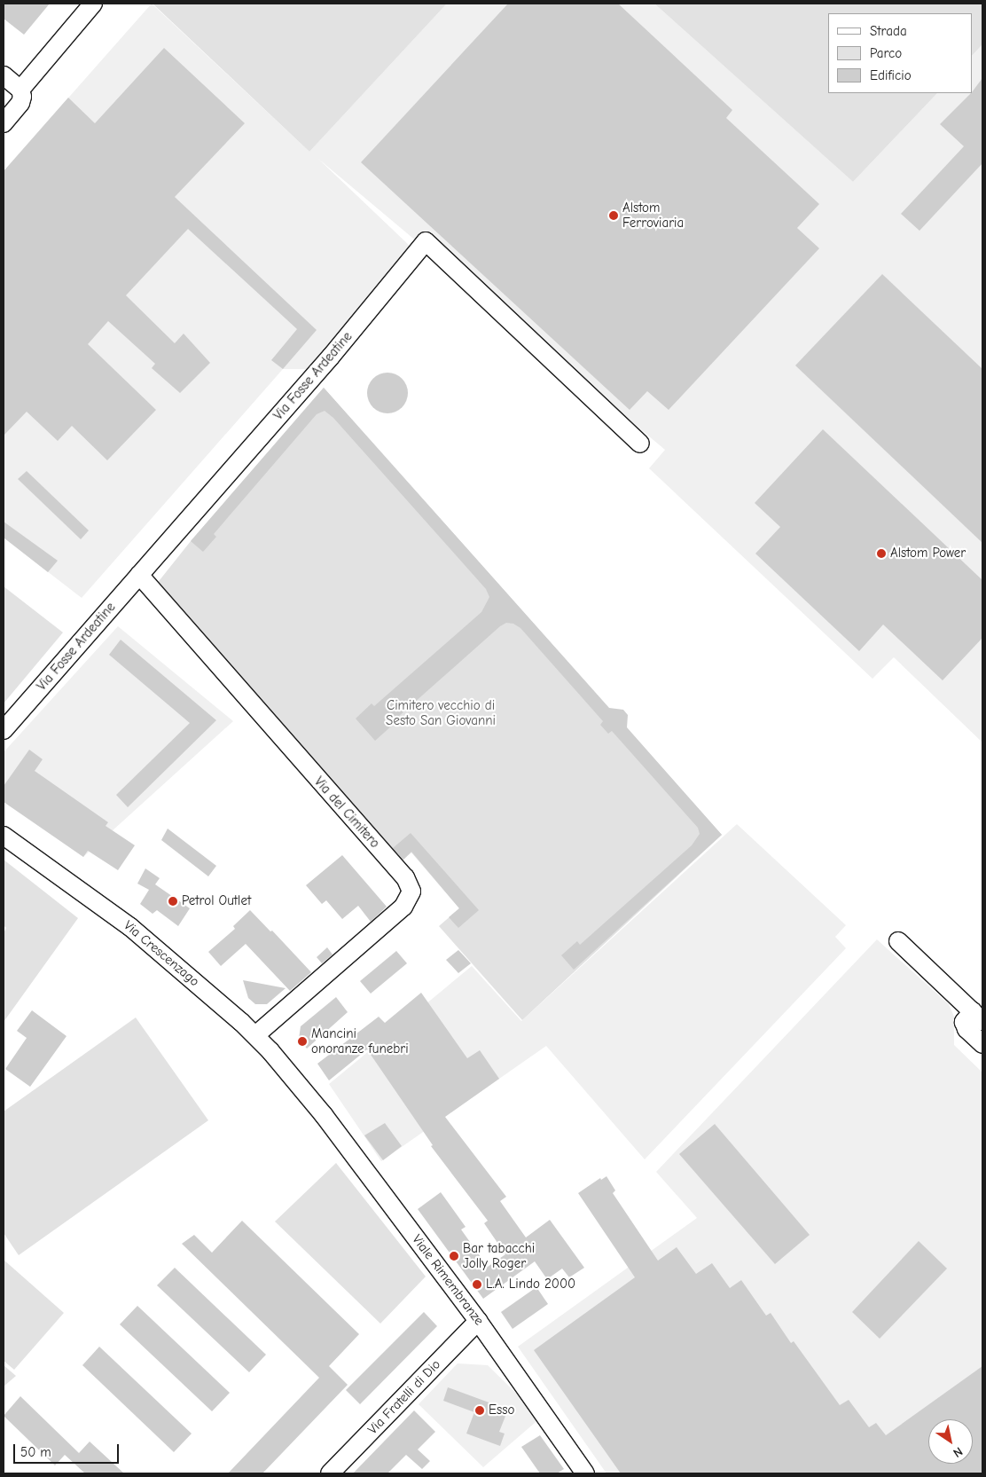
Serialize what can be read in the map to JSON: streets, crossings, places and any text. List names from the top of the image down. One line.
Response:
{"streets":{"street":["Via Fosse Ardeatine","Via del Cimitero","Via Crescenzago","Viale Rimembranze","Via Fratelli di Dio"]},"crossings":[["Via Fosse Ardeatine","Via del Cimitero"],["Via del Cimitero","Via Crescenzago"],["Via Crescenzago","Viale Rimembranze"],["Viale Rimembranze","Via Fratelli di Dio"]],"parks":["Cimitero vecchio di Sesto San Giovanni"],"places":["Alstom Ferroviaria","Alstom Power","Petrol Outlet","Mancini onoranze funebri","Bar tabacchi Jolly Roger","L.A. Lindo 2000","Esso"],"legend":["Strada","Parco","Edificio"],"scale_bar":"50 m","north":"bottom right"}
